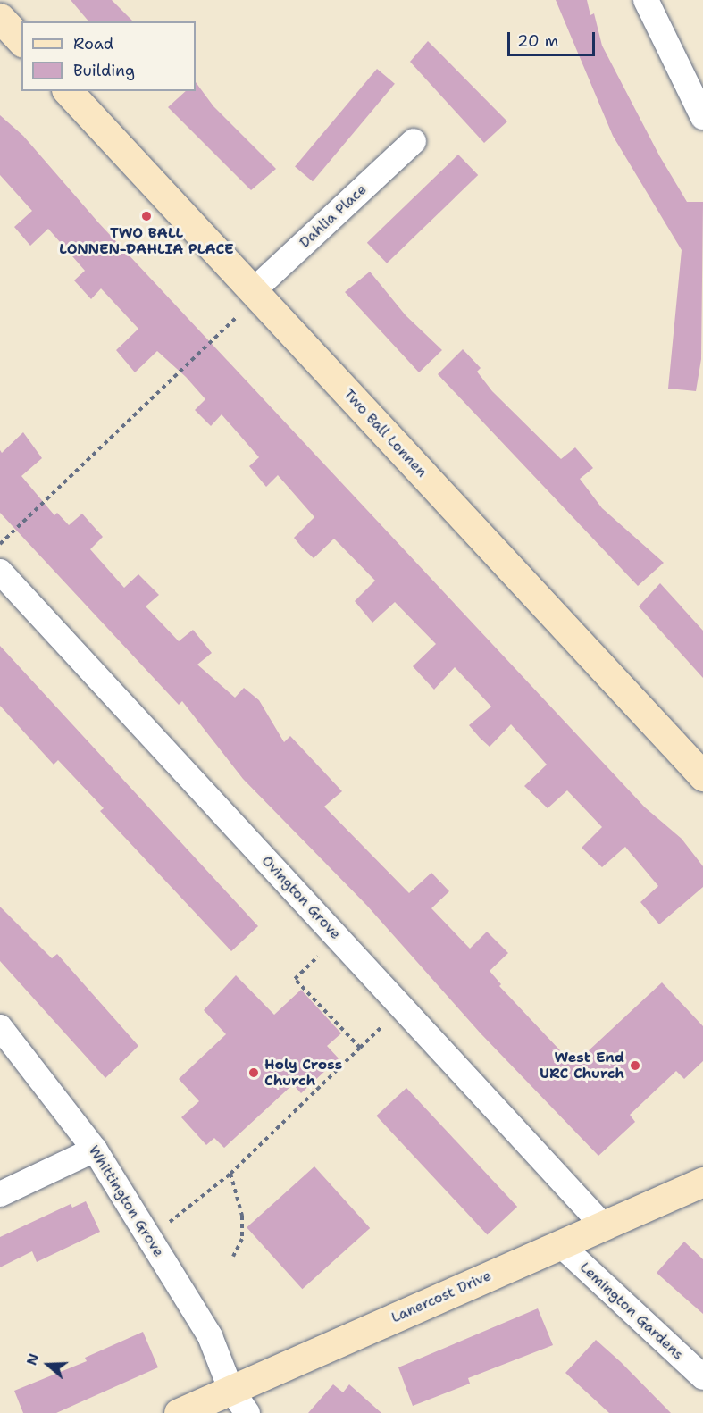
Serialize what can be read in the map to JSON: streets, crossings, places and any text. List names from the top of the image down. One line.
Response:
{"streets":{"main road":["Two Ball Lonnen","Lanercost Drive"],"street":["Dahlia Place","Ovington Grove","Whittington Grove","Lemington Gardens"]},"crossings":[["Dahlia Place","Two Ball Lonnen"],["Ovington Grove","Lanercost Drive"],["Whittington Grove","Lanercost Drive"],["Lanercost Drive","Lemington Gardens"]],"places":["TWO BALL LONNEN-DAHLIA PLACE","West End URC Church","Holy Cross Church"],"legend":["Road","Building"],"scale_bar":"20 m","north":"left"}
